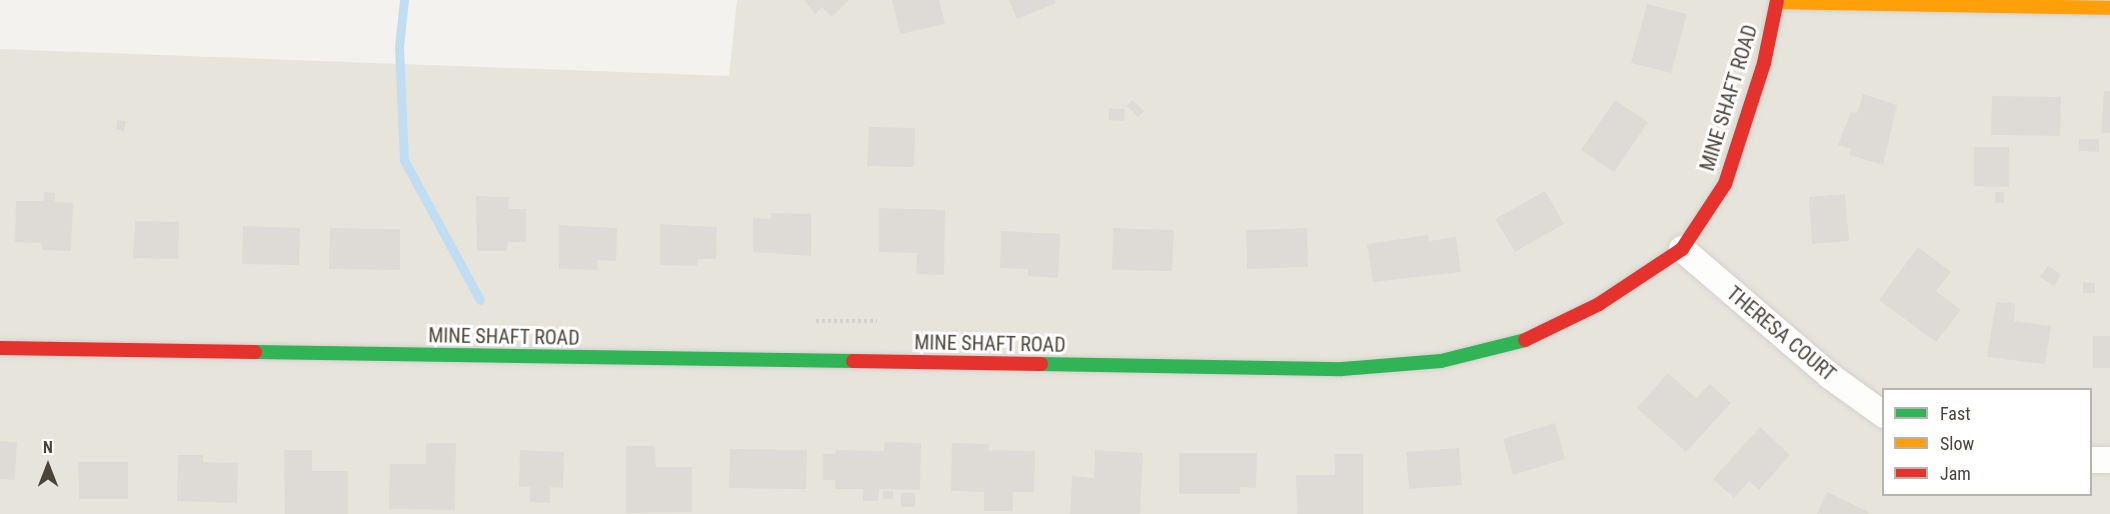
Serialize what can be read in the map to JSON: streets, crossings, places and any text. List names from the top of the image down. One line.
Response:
{"streets":{"street":["MINE SHAFT ROAD","THERESA COURT"]},"crossings":[["MINE SHAFT ROAD","THERESA COURT"]],"legend":["Fast","Slow","Jam"],"north":"top"}
